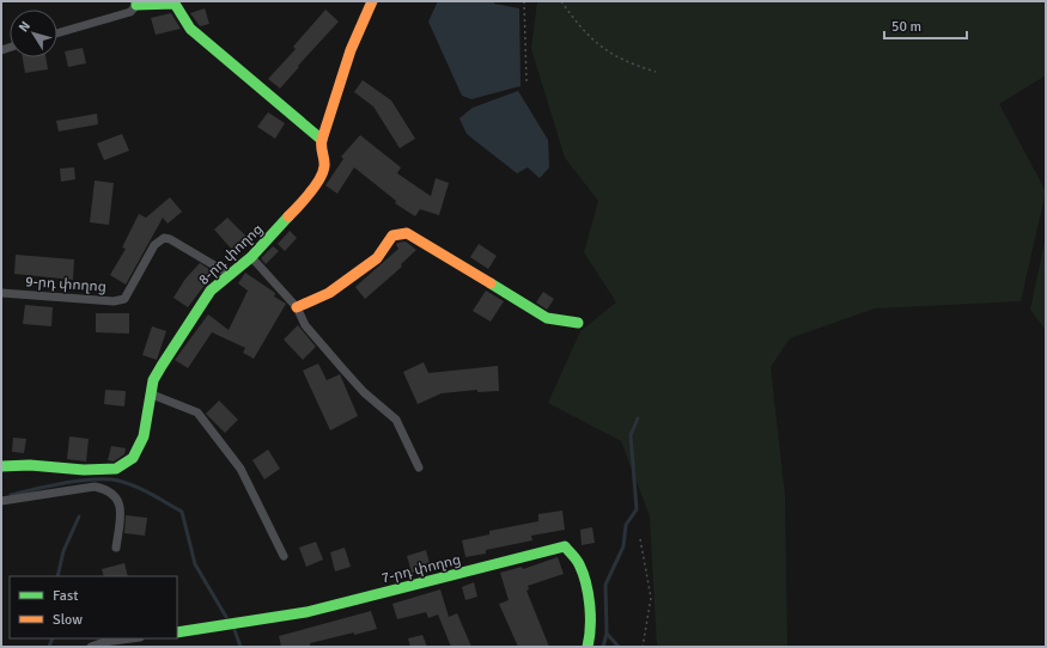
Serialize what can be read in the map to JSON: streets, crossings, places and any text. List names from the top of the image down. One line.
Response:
{"streets":{"street":["8-րդ փողոց","9-րդ փողոց","7-րդ փողոց"]},"crossings":[["8-րդ փողոց","9-րդ փողոց"]],"legend":["Fast","Slow"],"scale_bar":"50 m","north":"top left"}
